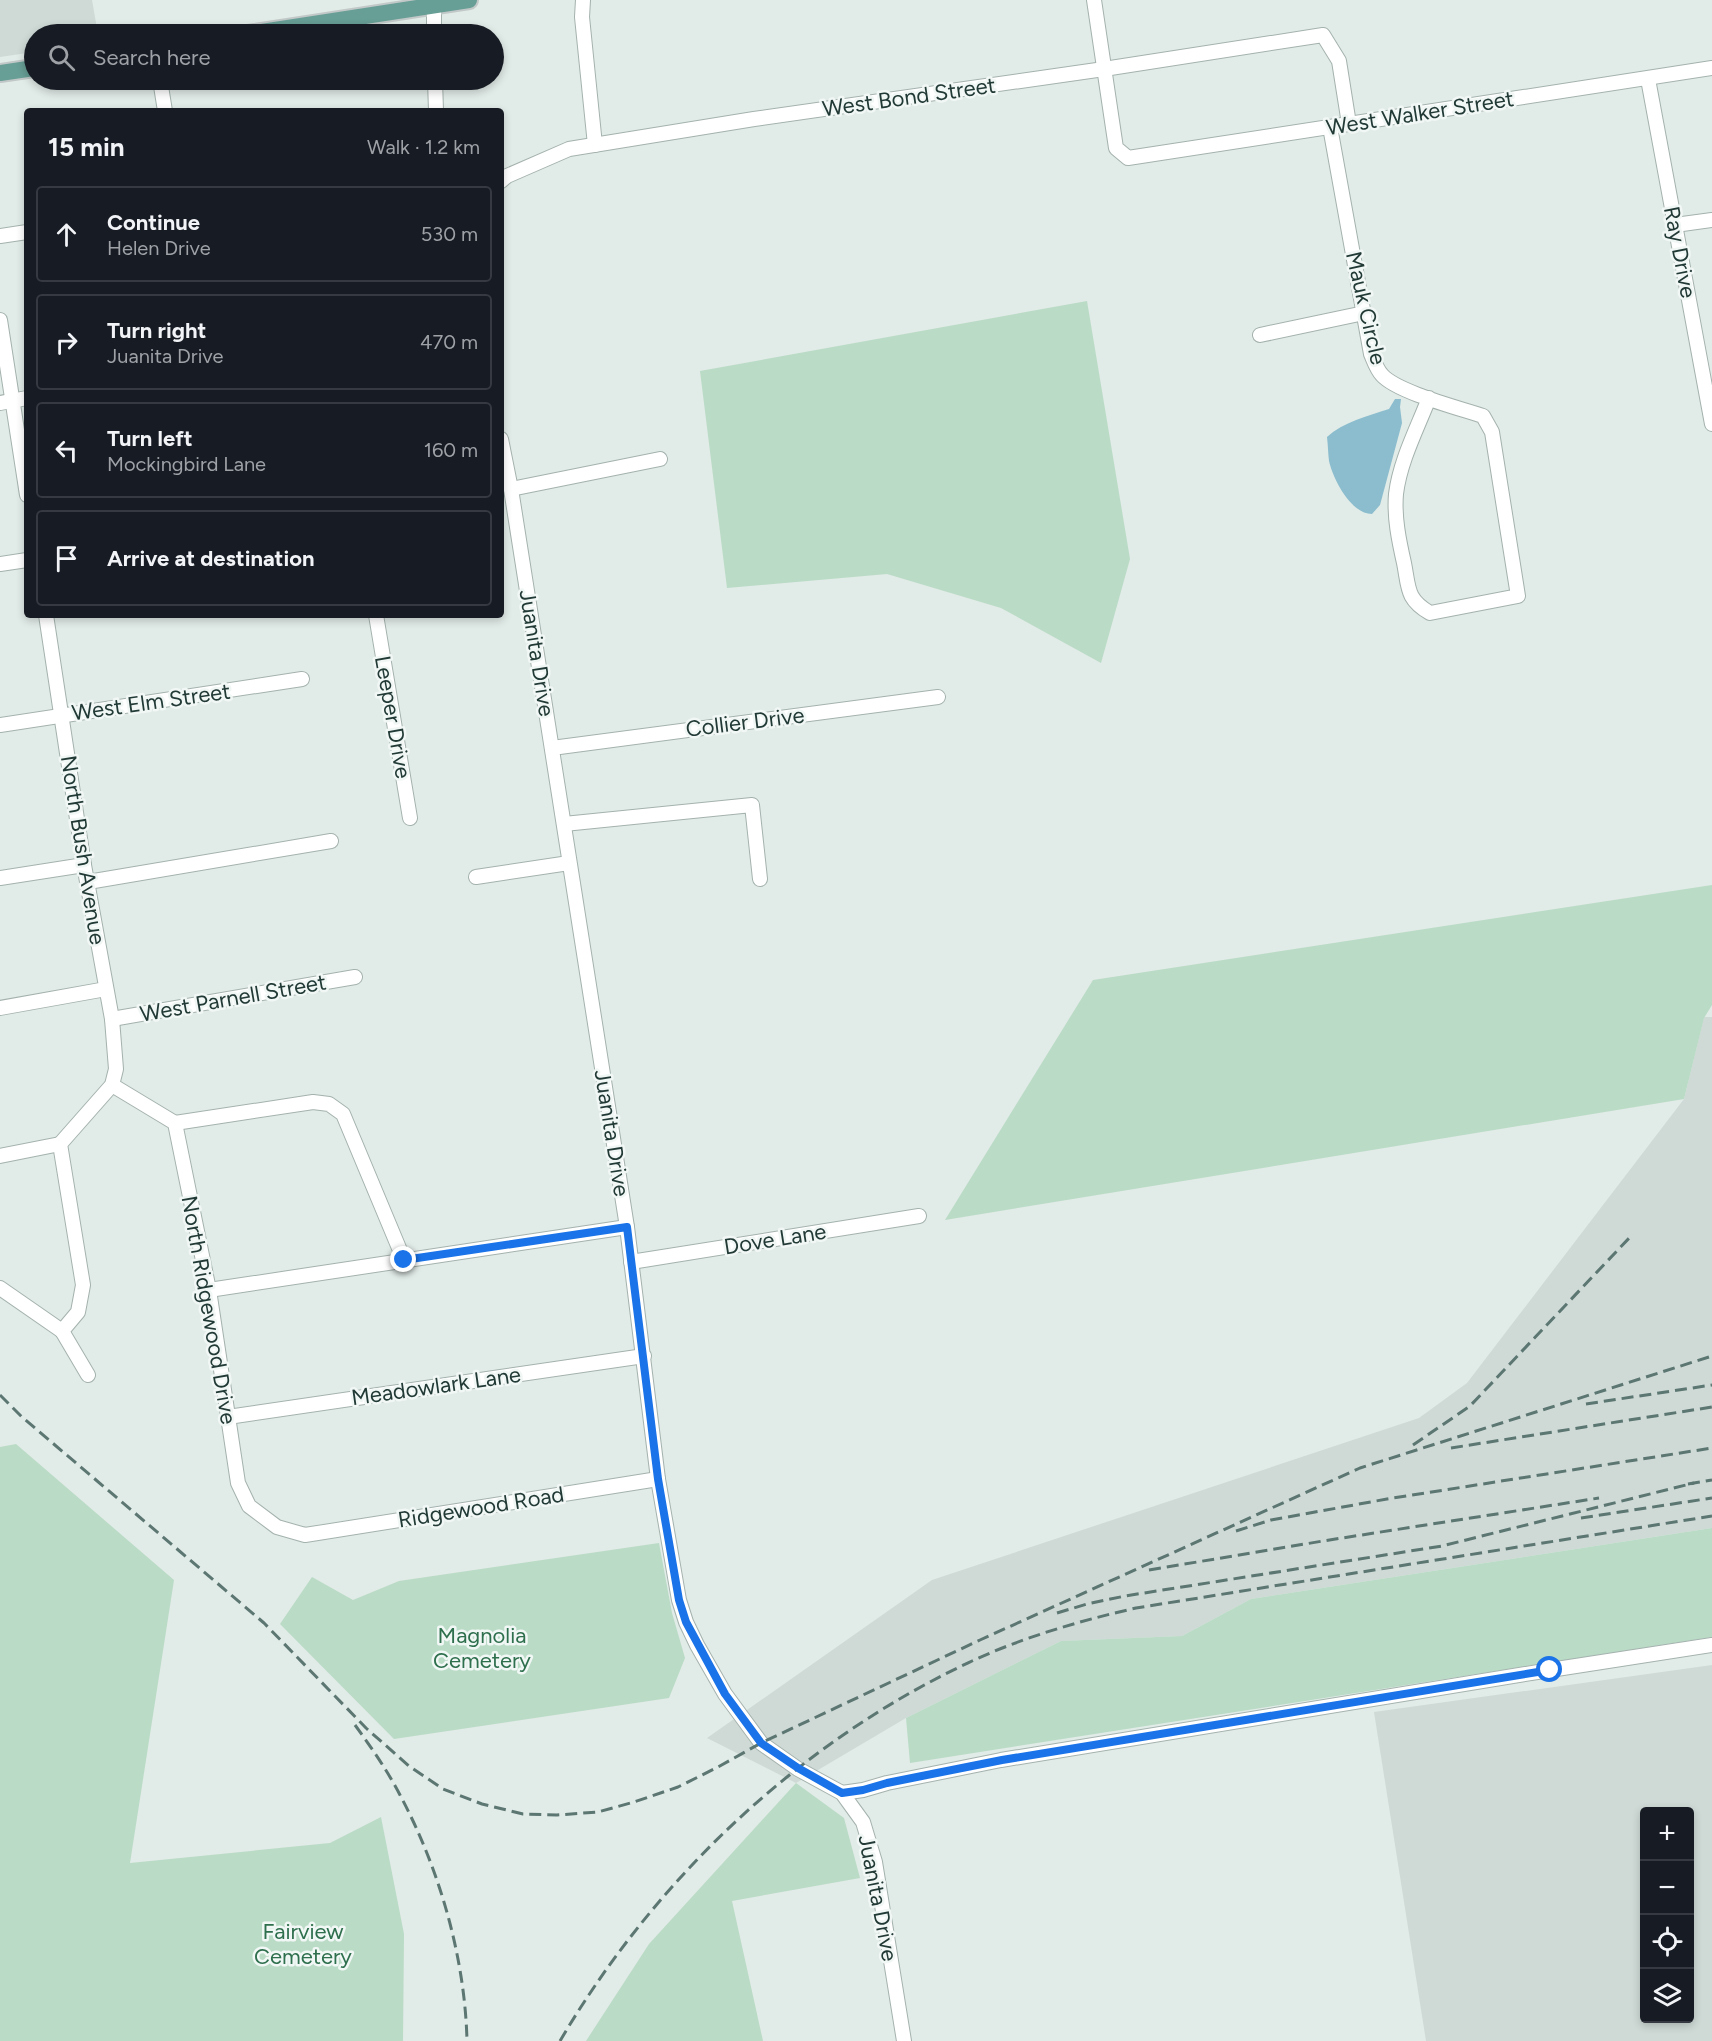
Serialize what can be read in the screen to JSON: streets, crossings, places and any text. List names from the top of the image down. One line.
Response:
{"streets":{"street":["West Bond Street","West Walker Street","Ray Drive","Mauk Circle","Juanita Drive","West Elm Street","Leeper Drive","Collier Drive","North Bush Avenue","West Parnell Street","Dove Lane","North Ridgewood Drive","Meadowlark Lane","Ridgewood Road"]},"crossings":[["West Bond Street","West Walker Street"],["West Walker Street","Ray Drive"],["West Walker Street","Mauk Circle"],["Juanita Drive","Collier Drive"],["Juanita Drive","Dove Lane"],["Juanita Drive","Meadowlark Lane"],["Juanita Drive","Ridgewood Road"],["West Elm Street","North Bush Avenue"],["North Bush Avenue","West Parnell Street"],["North Ridgewood Drive","Meadowlark Lane"],["North Ridgewood Drive","Ridgewood Road"]],"parks":["Magnolia Cemetery","Fairview Cemetery"],"page":{"search":"Search here","heading":["15 min","Walk · 1.2 km"],"list":[["Continue","Helen Drive","530 m"],["Turn right","Juanita Drive","470 m"],["Turn left","Mockingbird Lane","160 m"],"Arrive at destination"],"map_buttons":["+","−"]}}
